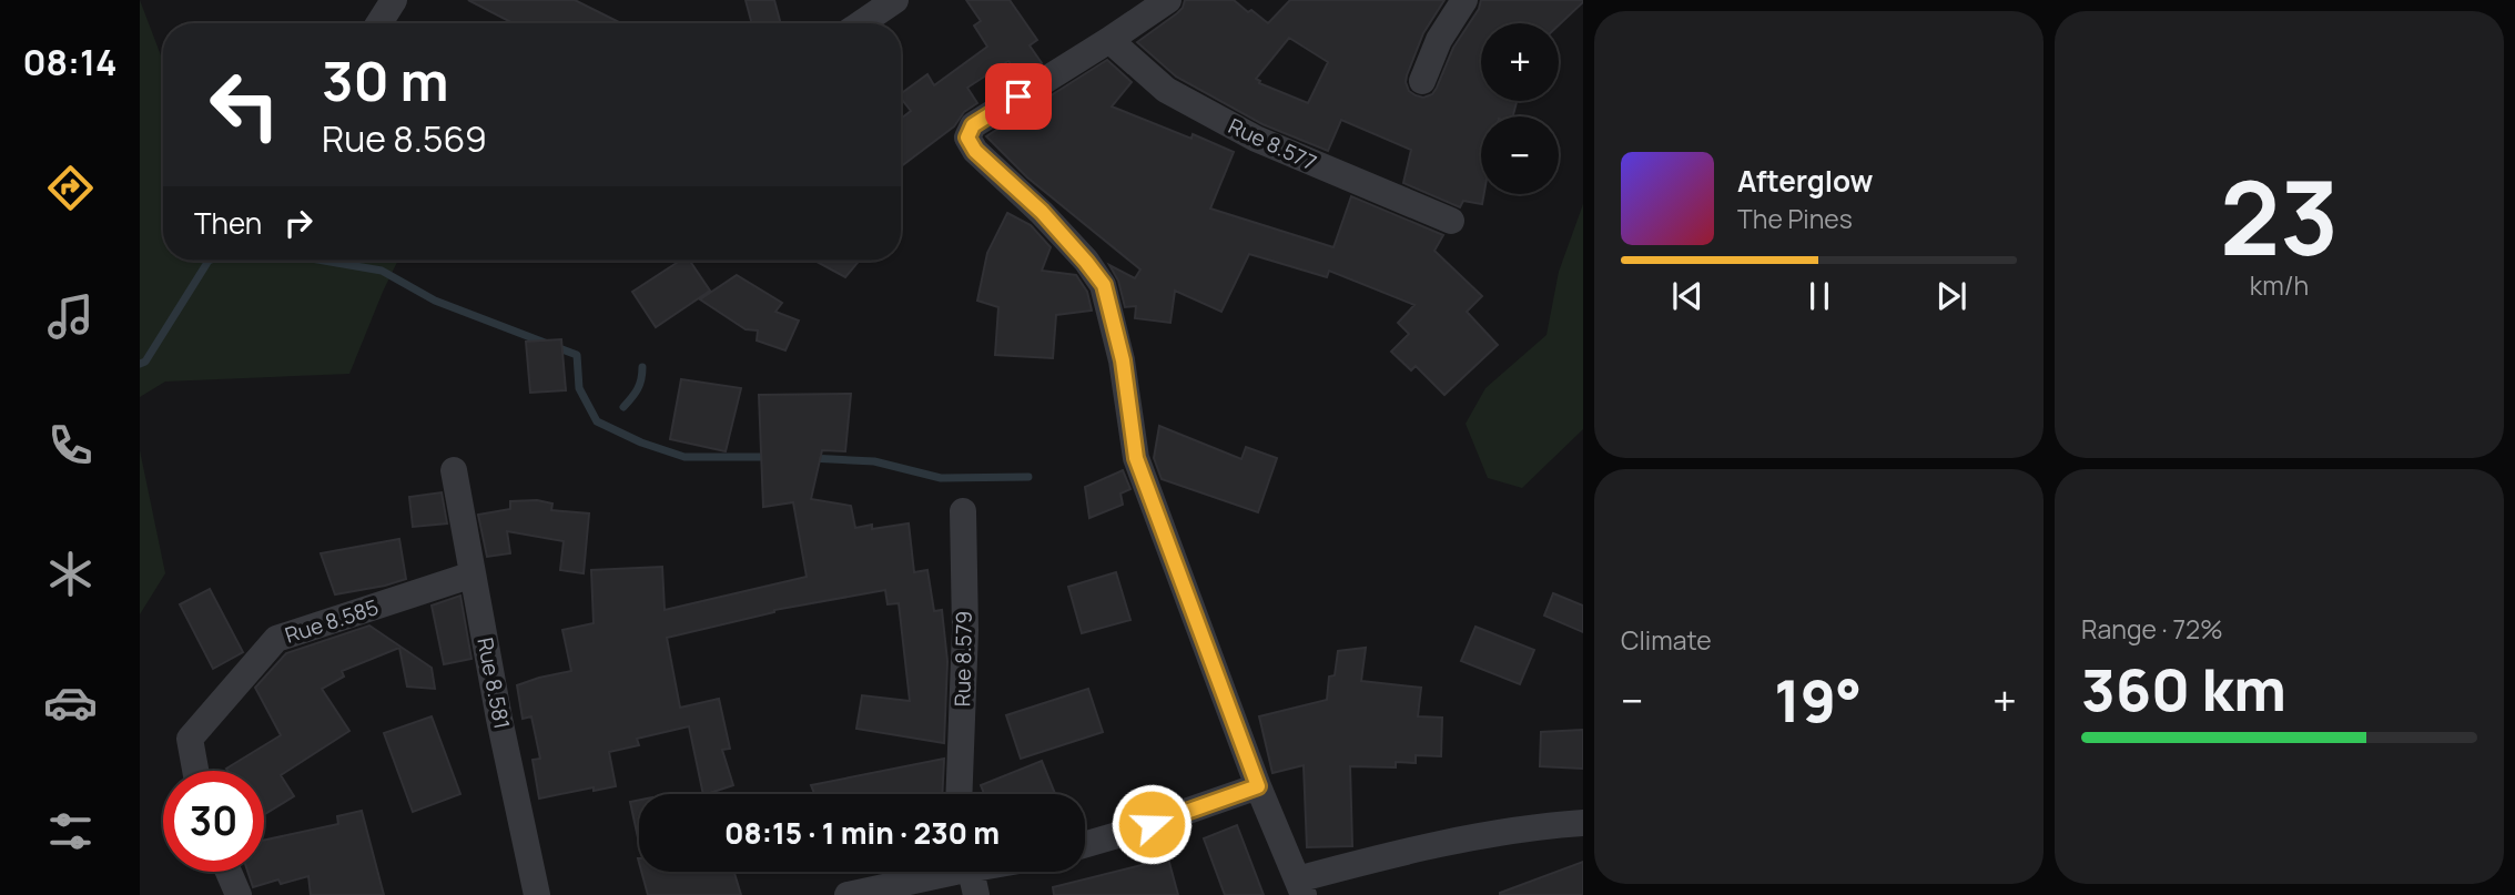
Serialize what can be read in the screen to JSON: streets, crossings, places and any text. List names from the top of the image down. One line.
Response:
{"streets":{"street":["Rue 8.577","Rue 8.585","Rue 8.579","Rue 8.581"]},"crossings":[["Rue 8.585","Rue 8.581"]],"page":{"tabs":"08:14","tile":[["23","km/h"],"Climate",["Range · 72%","360 km"]],"map_buttons":["+","−"],"turn":["30 m","Rue 8.569"],"song":["Afterglow","The Pines"],"then":"Then","heat":["−","19°","+"],"limit":"30","trip":"08:15 · 1 min · 230 m"}}
